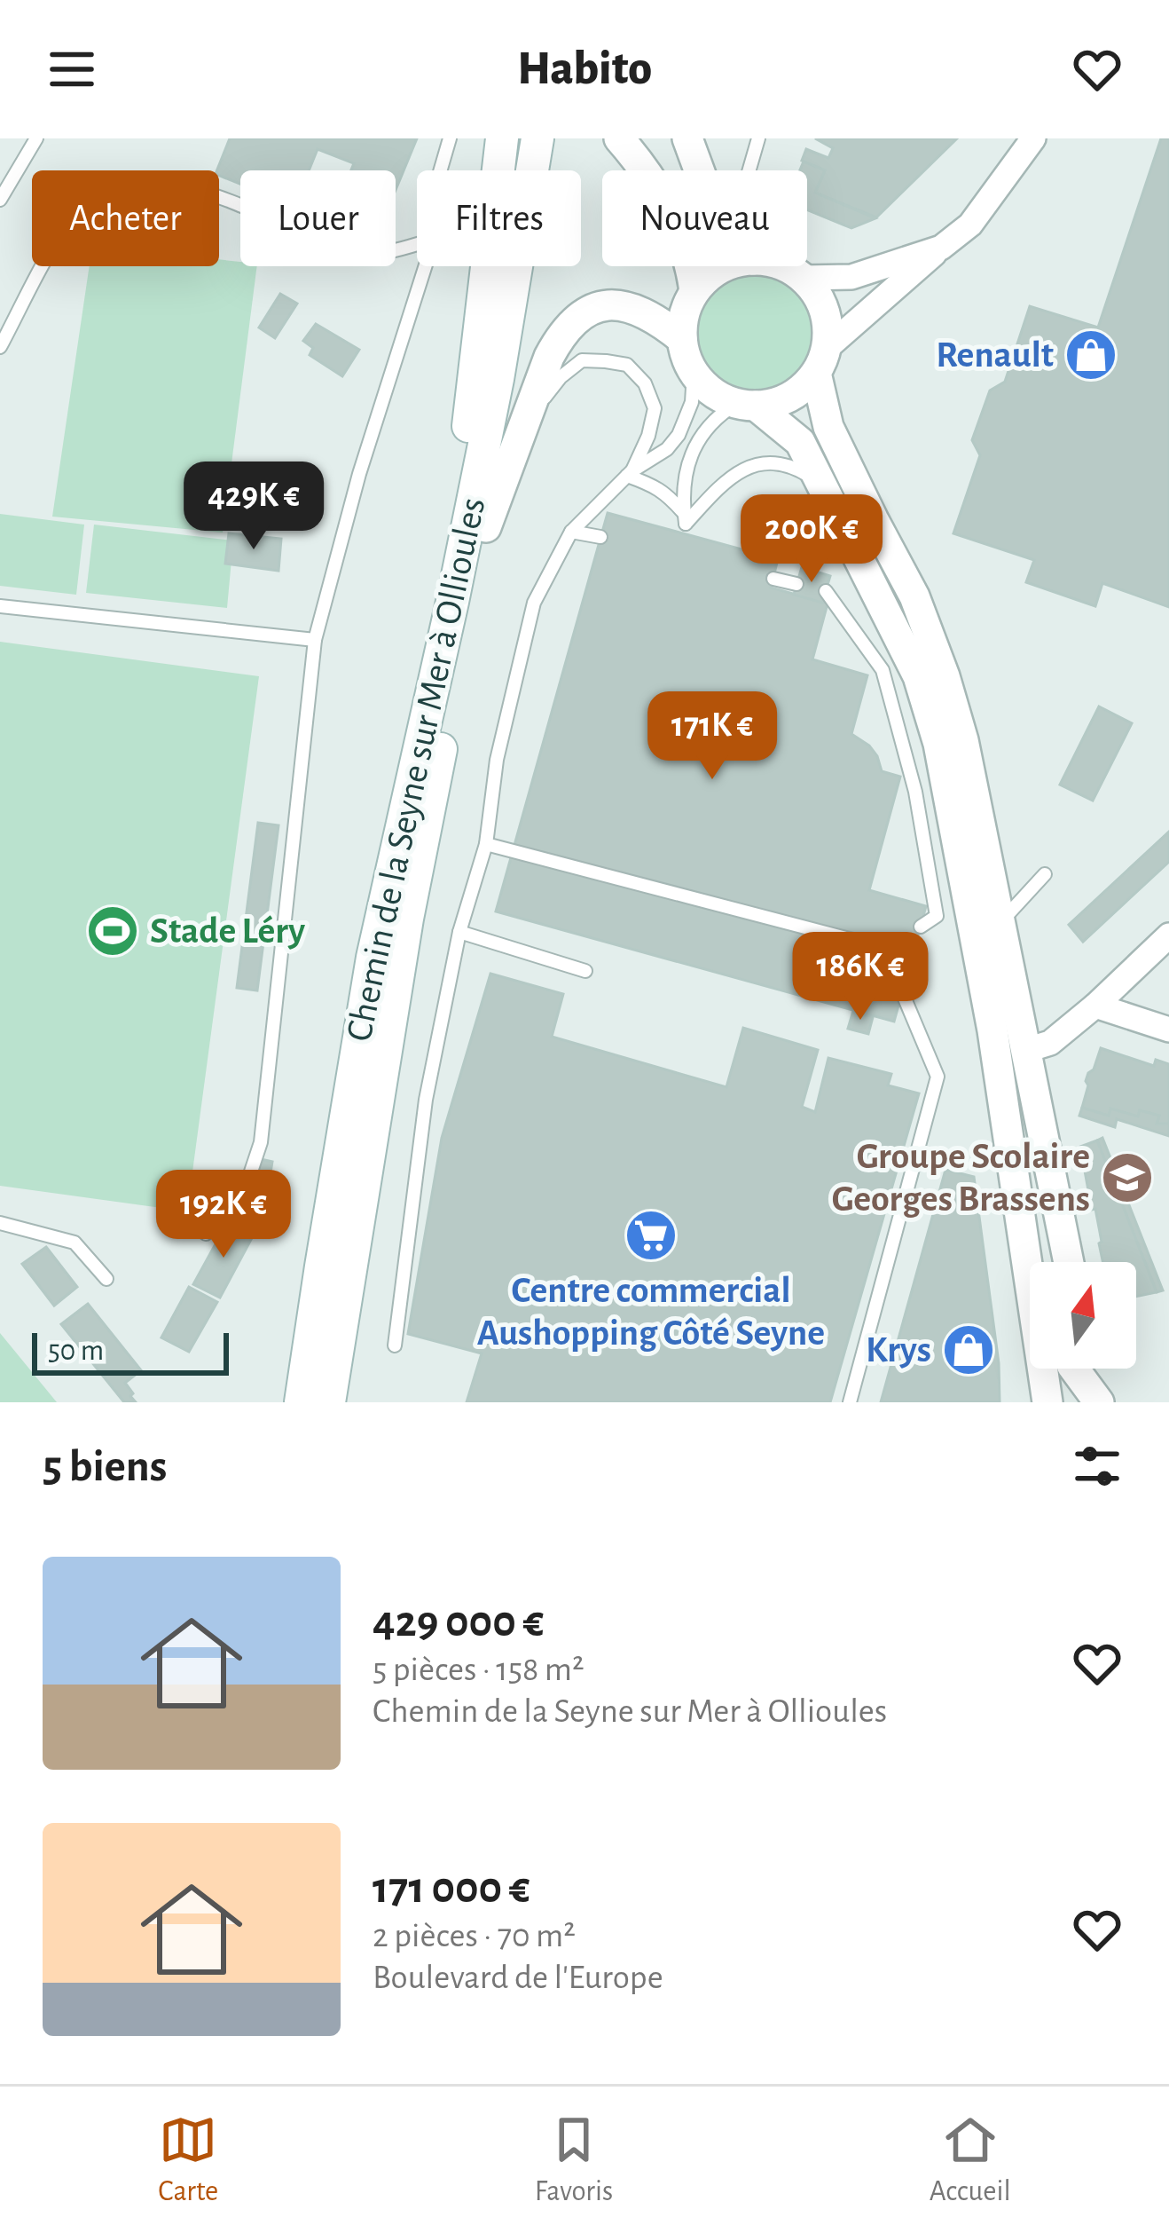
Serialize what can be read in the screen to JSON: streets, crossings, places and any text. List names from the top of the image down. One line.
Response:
{"streets":{"main road":["Chemin de la Seyne sur Mer à Ollioules"]},"places":{"shop":["Renault","Krys"],"sports":["Stade Léry"],"school or university":["Groupe Scolaire Georges Brassens"],"supermarket":["Centre commercial Aushopping Côté Seyne"]},"scale_bar":"50 m","north":"top","page":{"header":"Habito","chip":["Acheter","Louer","Filtres","Nouveau"],"price":["429K €","200K €","171K €","186K €","192K €"],"scale":"50 m","heading":"5 biens","list":[{"name":"429 000 €","note":"5 pièces · 158 m² · Chemin de la Seyne sur Mer à Ollioules"},{"name":"171 000 €","note":"2 pièces · 70 m² · Boulevard de l'Europe"}],"tabs":["Carte","Favoris","Accueil"]}}
